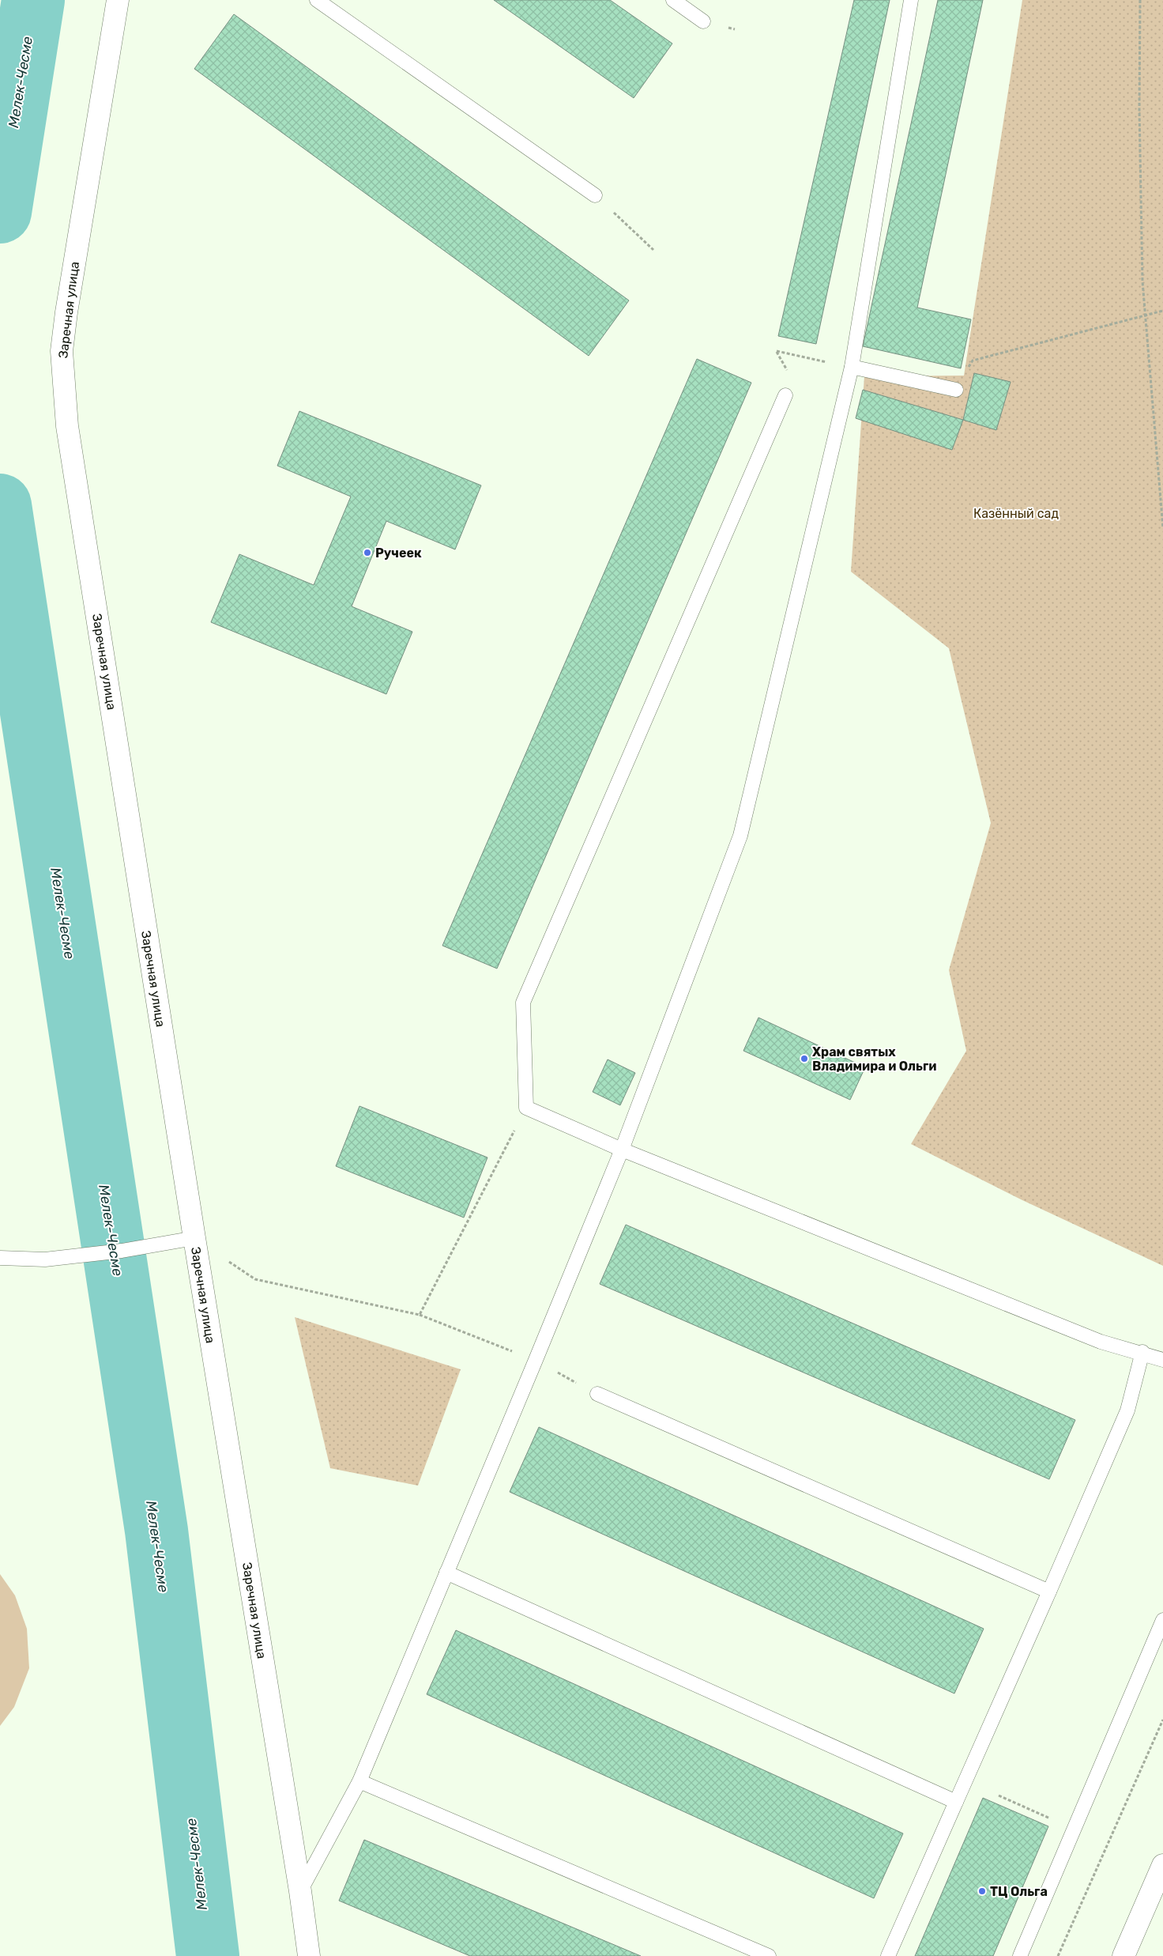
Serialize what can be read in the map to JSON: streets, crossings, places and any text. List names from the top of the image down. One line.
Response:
{"streets":{"street":["Заречная улица"]},"water":["Мелек-Чесме"],"parks":["Казённый сад"],"places":["Ручеек","Храм святых Владимира и Ольги","ТЦ Ольга"]}
